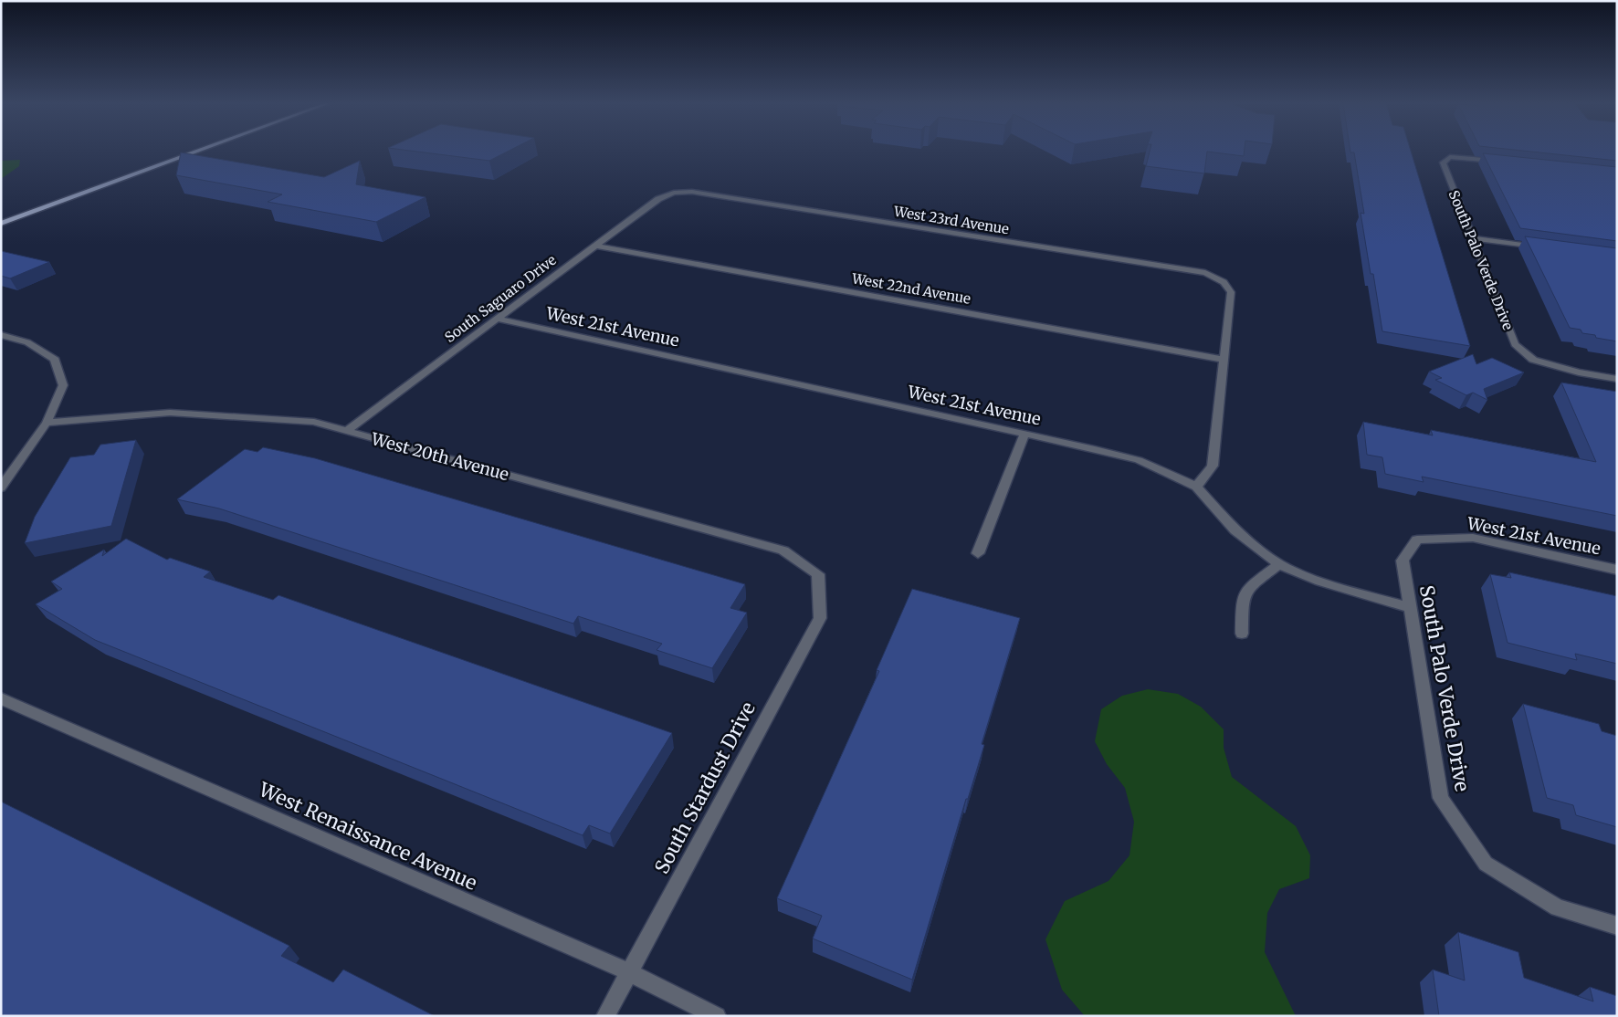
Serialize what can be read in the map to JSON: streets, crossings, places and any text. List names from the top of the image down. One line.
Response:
{"streets":{"street":["West 23rd Avenue","South Palo Verde Drive","West 22nd Avenue","South Saguaro Drive","West 21st Avenue","West 20th Avenue","South Stardust Drive","West Renaissance Avenue"]},"crossings":[["West 23rd Avenue","West 22nd Avenue"],["West 23rd Avenue","South Saguaro Drive"],["South Palo Verde Drive","West 21st Avenue"],["West 22nd Avenue","South Saguaro Drive"],["South Saguaro Drive","West 21st Avenue"],["South Saguaro Drive","West 20th Avenue"],["West 20th Avenue","South Stardust Drive"],["South Stardust Drive","West Renaissance Avenue"]]}
